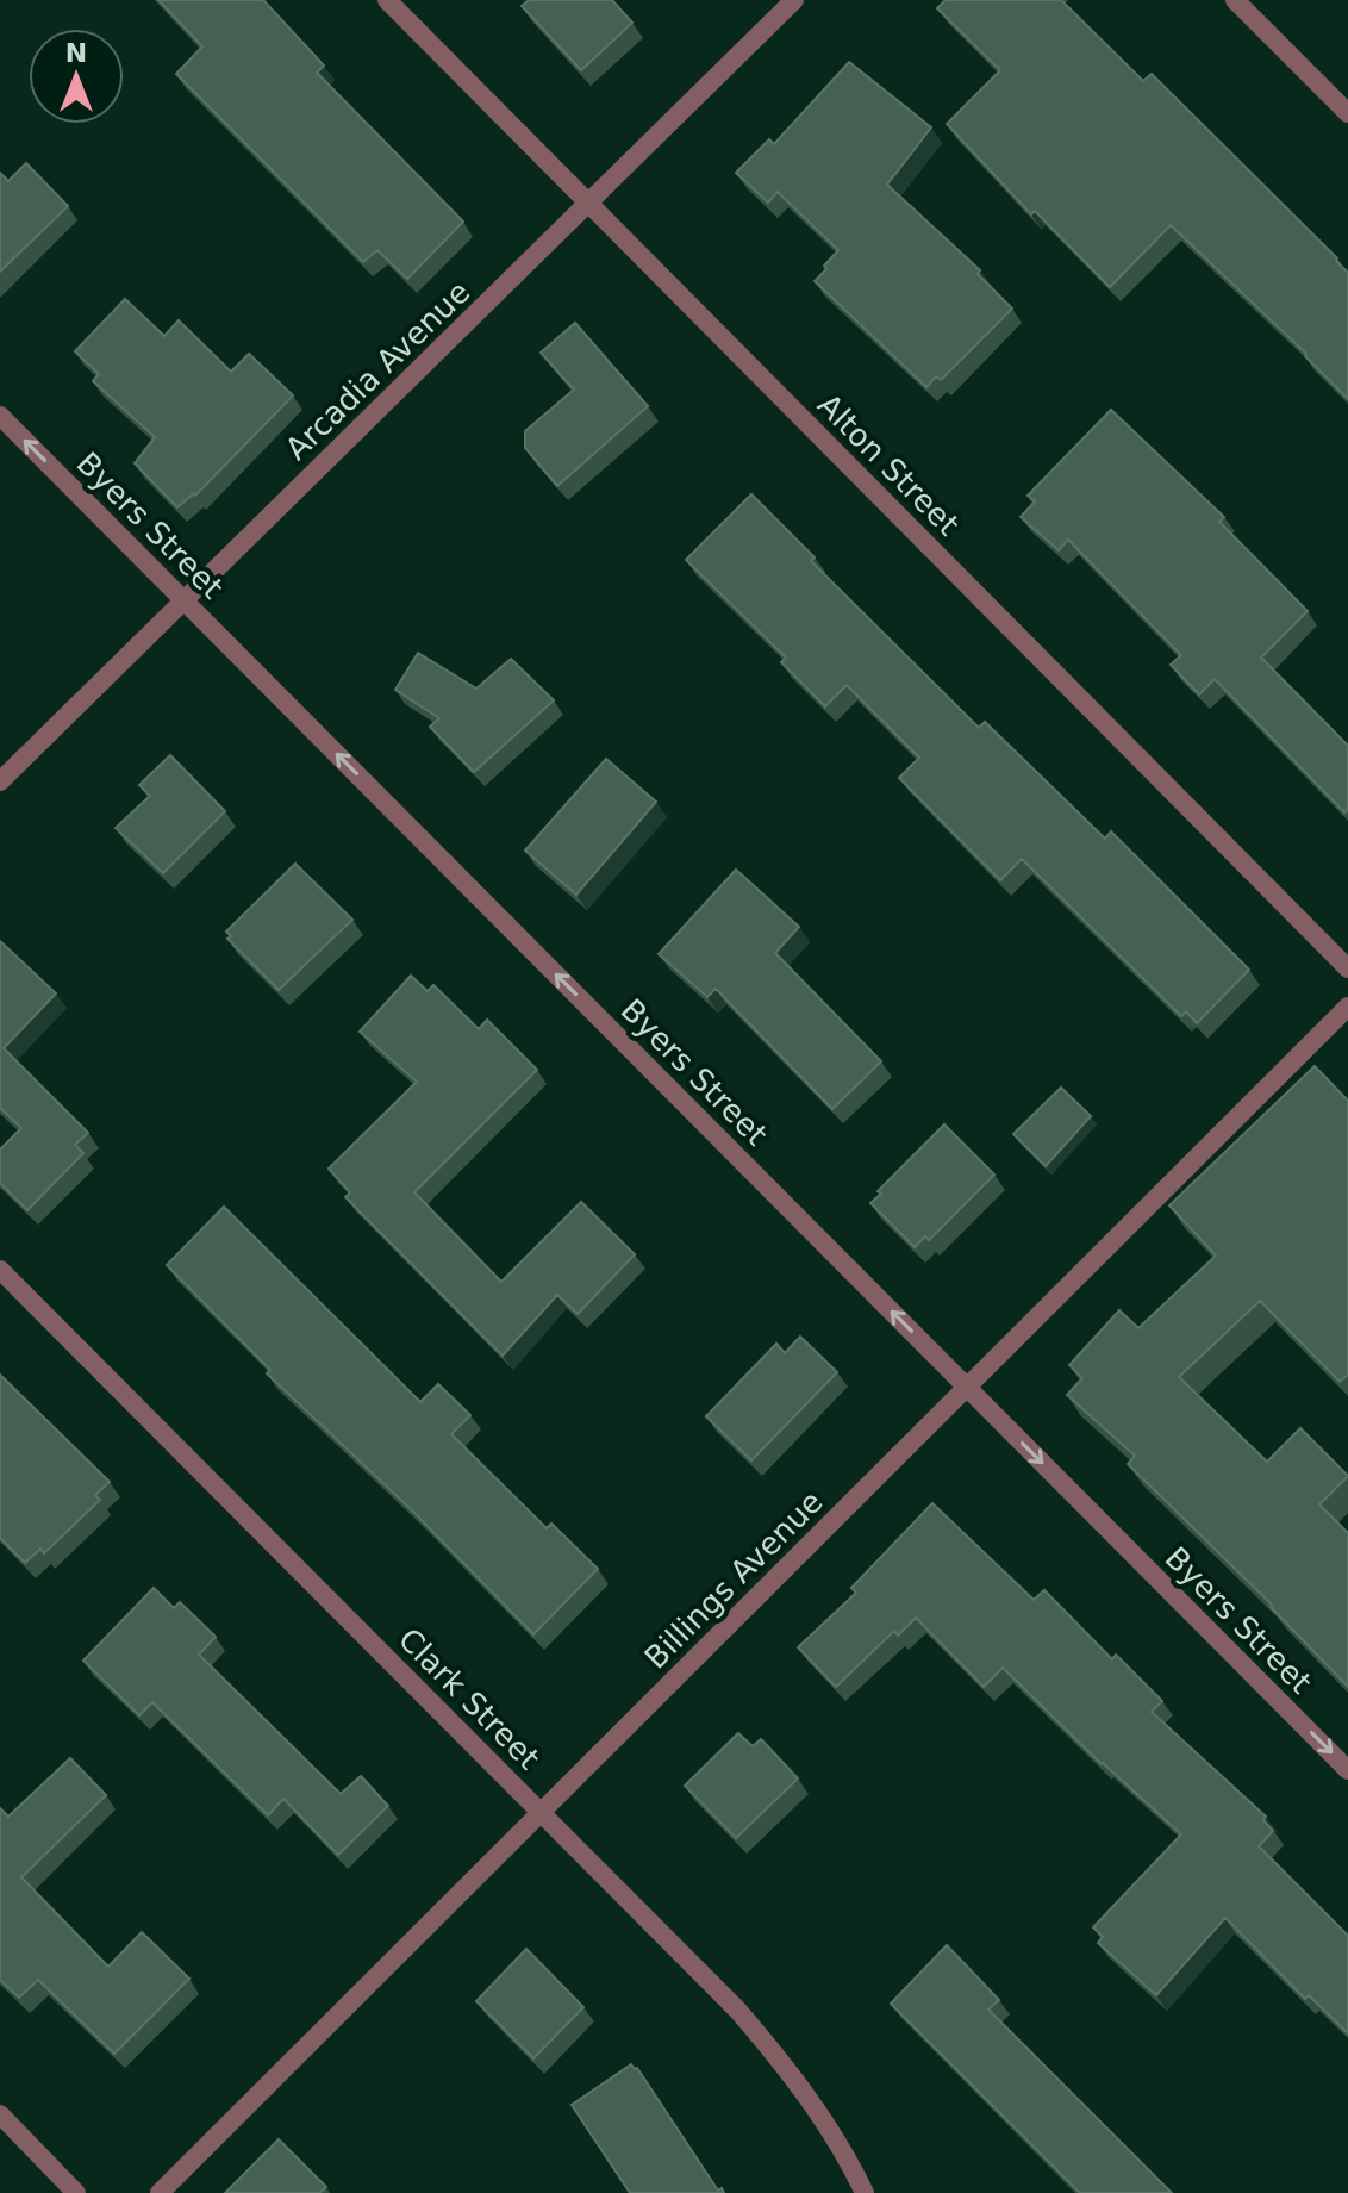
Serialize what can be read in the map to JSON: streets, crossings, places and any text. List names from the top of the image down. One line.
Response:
{"streets":{"street":["Arcadia Avenue","Alton Street","Byers Street","Billings Avenue","Clark Street"]},"crossings":[["Arcadia Avenue","Alton Street"],["Arcadia Avenue","Byers Street"],["Byers Street","Billings Avenue"],["Billings Avenue","Clark Street"]],"north":"top"}
